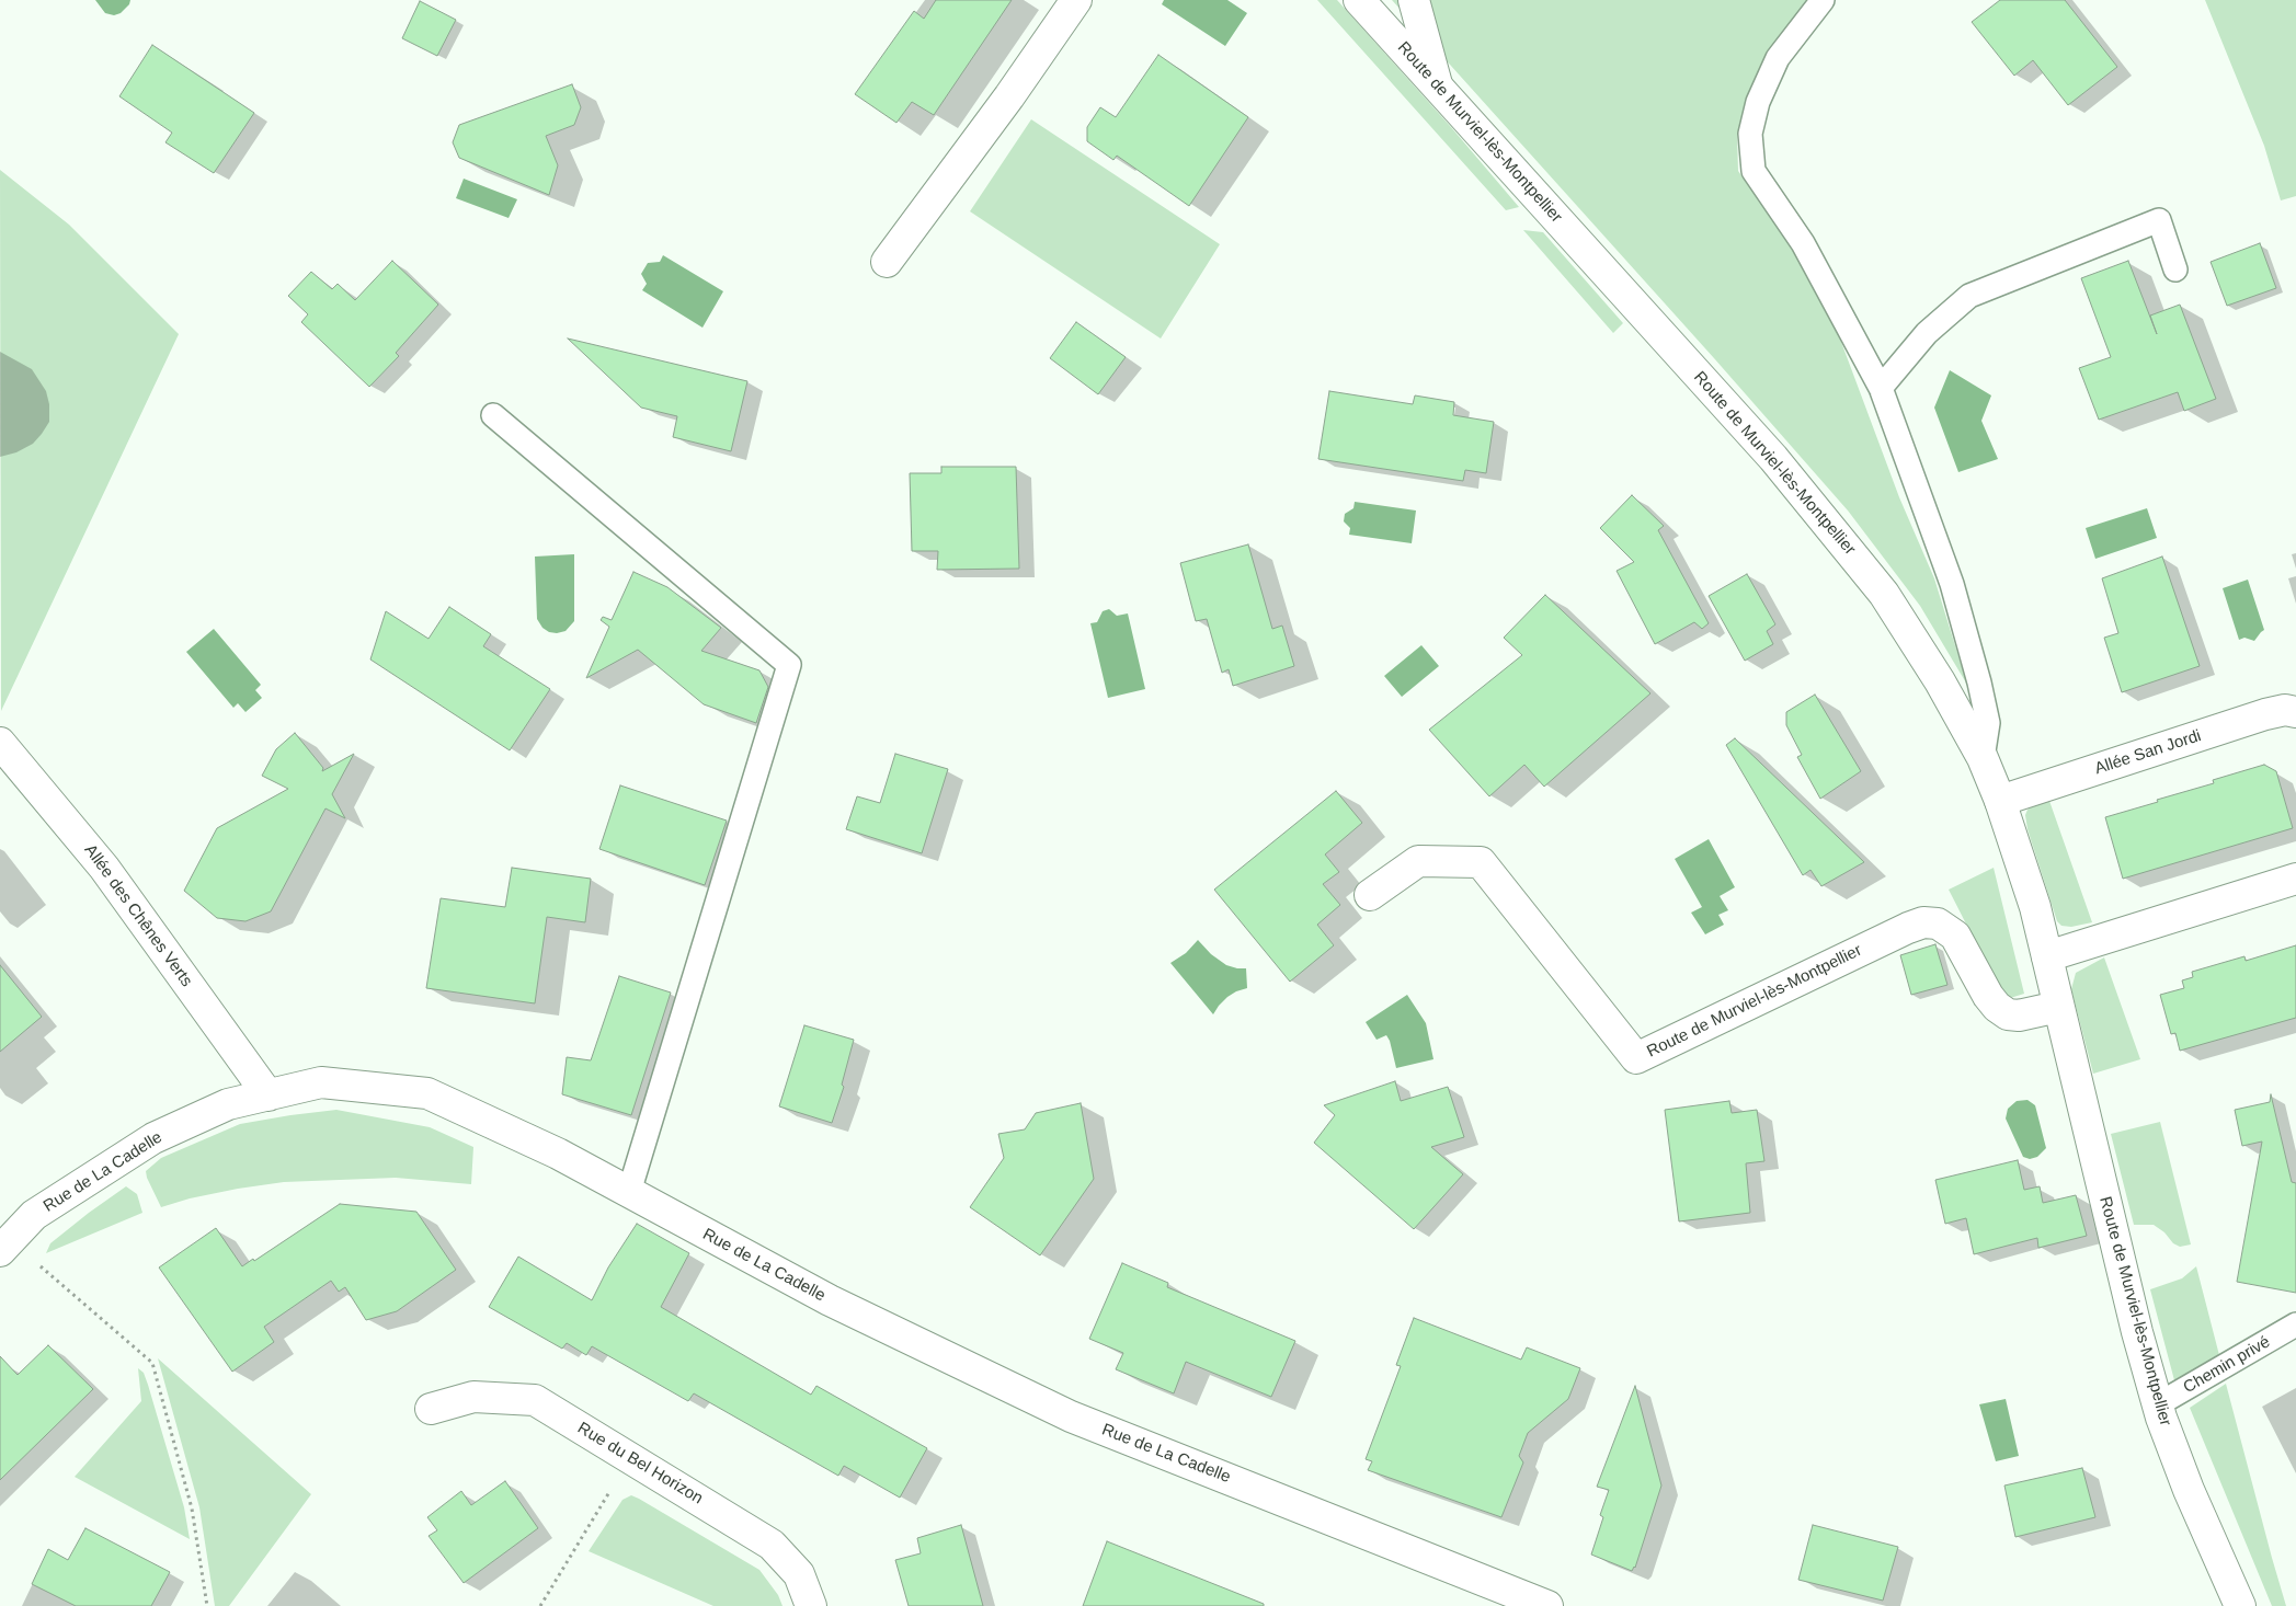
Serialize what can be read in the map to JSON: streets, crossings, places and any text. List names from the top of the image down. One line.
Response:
{"streets":{"street":["Route de Murviel-lès-Montpellier","Allée San Jordi","Allée des Chênes Verts","Rue de La Cadelle","Rue du Bel Horizon"],"lane":["Chemin privé"]},"crossings":[["Route de Murviel-lès-Montpellier","Allée San Jordi"],["Route de Murviel-lès-Montpellier","Chemin privé"],["Allée des Chênes Verts","Rue de La Cadelle"]]}
